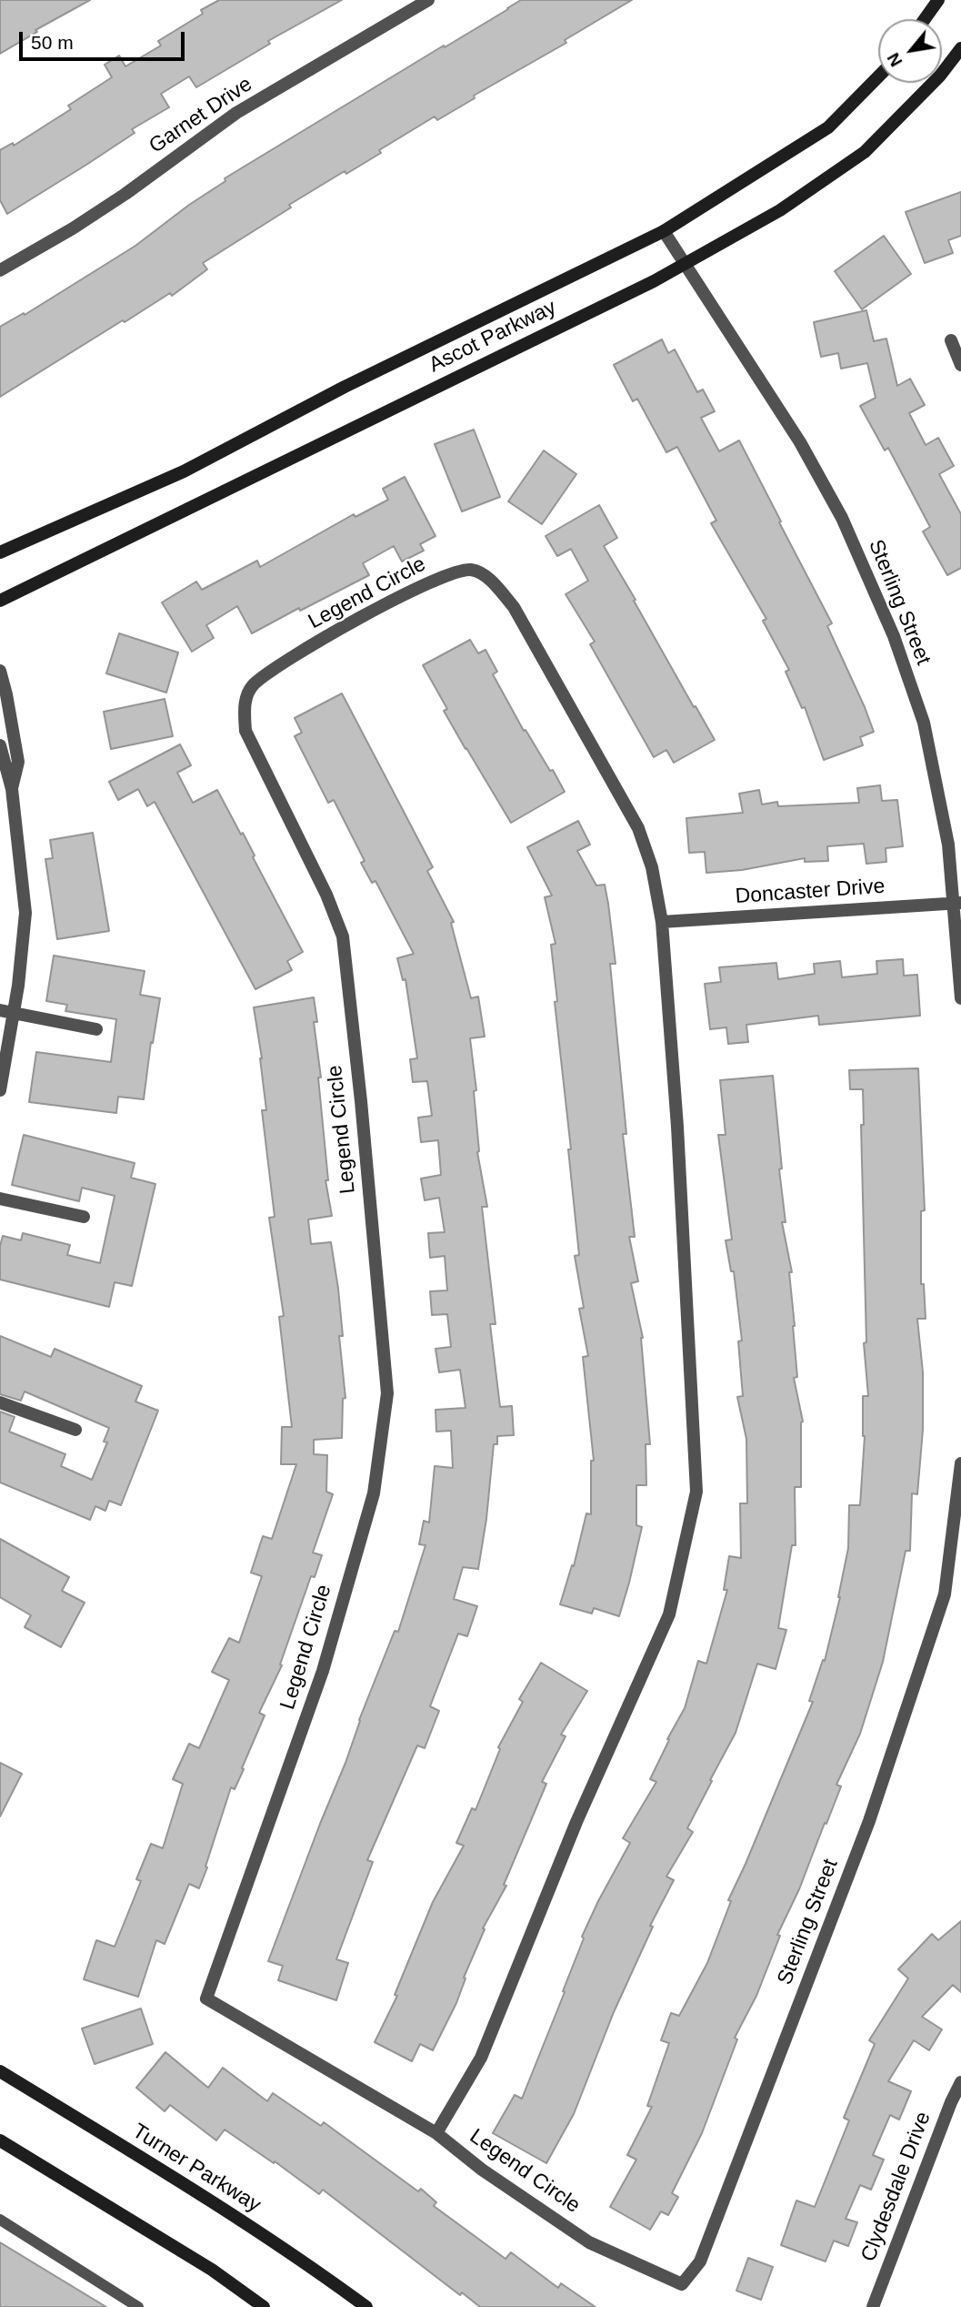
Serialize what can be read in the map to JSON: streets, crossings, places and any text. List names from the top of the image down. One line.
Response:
{"streets":{"main road":["Ascot Parkway","Turner Parkway"],"street":["Garnet Drive","Legend Circle","Sterling Street","Doncaster Drive","Clydesdale Drive"]},"crossings":[["Ascot Parkway","Sterling Street"],["Legend Circle","Sterling Street"],["Legend Circle","Doncaster Drive"],["Sterling Street","Doncaster Drive"]],"scale_bar":"50 m","north":"bottom left"}
